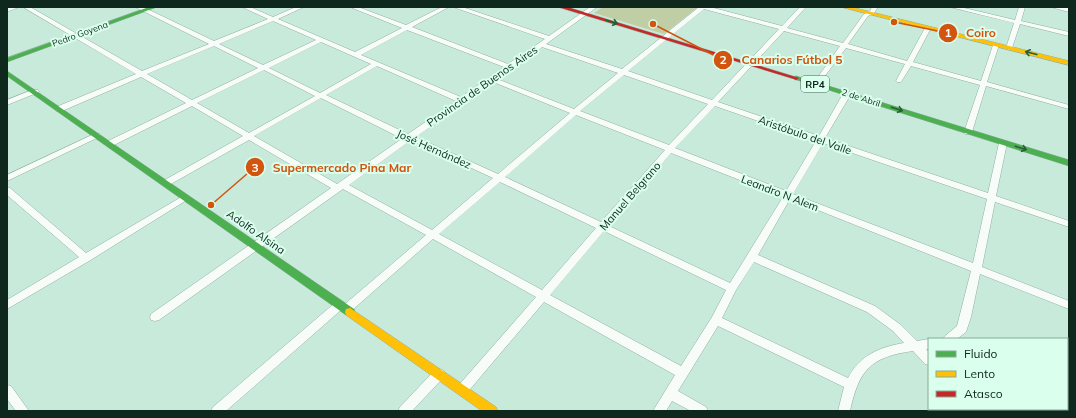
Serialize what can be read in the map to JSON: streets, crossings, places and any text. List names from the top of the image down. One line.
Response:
{"streets":{"street":["Pedro Goyena","RP4","Provincia de Buenos Aires","2 de Abril","Aristóbulo del Valle","José Hernández","Leandro N Alem","Manuel Belgrano","Adolfo Alsina"]},"crossings":[["Pedro Goyena","José Hernández"],["Provincia de Buenos Aires","2 de Abril"],["Provincia de Buenos Aires","Aristóbulo del Valle"],["Provincia de Buenos Aires","José Hernández"],["Provincia de Buenos Aires","Leandro N Alem"],["Provincia de Buenos Aires","Adolfo Alsina"],["2 de Abril","Manuel Belgrano"],["Aristóbulo del Valle","Manuel Belgrano"],["José Hernández","Manuel Belgrano"],["Leandro N Alem","Manuel Belgrano"],["Manuel Belgrano","Adolfo Alsina"]],"places":["Coiro","Canarios Fútbol 5","Supermercado Pina Mar"],"legend":["Fluido","Lento","Atasco"]}
